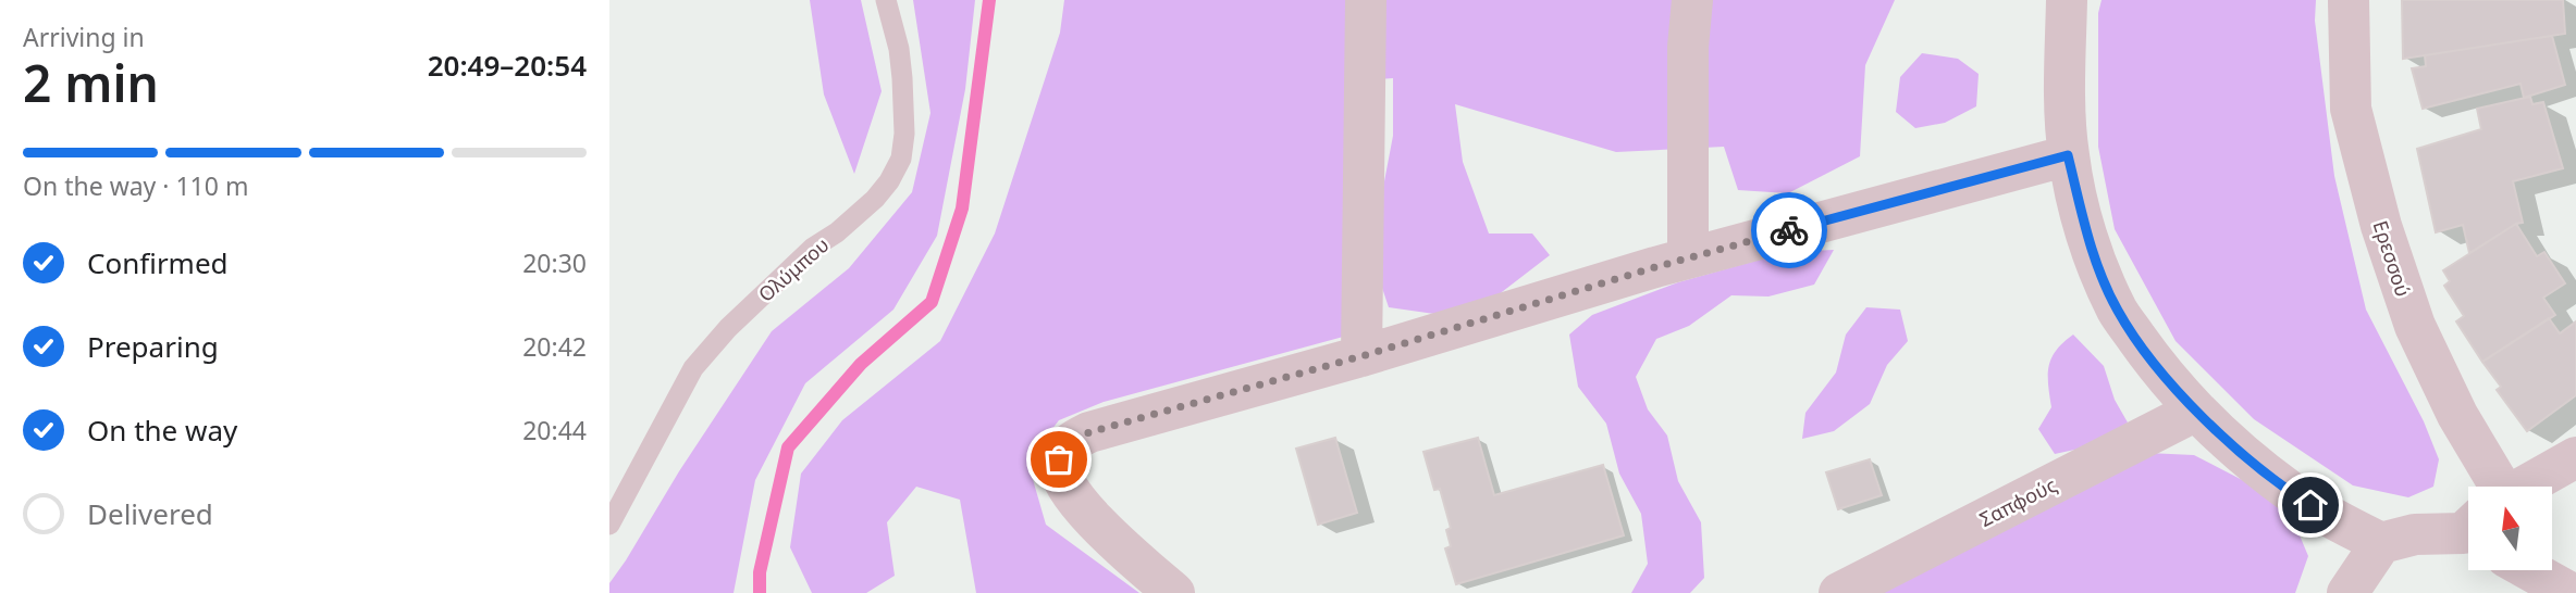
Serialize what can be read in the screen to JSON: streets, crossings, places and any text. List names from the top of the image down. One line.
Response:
{"streets":{"street":["Ερεσσού","Σαπφούς"],"lane":["Ολύμπου"]},"north":"top","page":{"heading":["2 min","Arriving in","20:49–20:54"],"bar":"On the way · 110 m","list":[["Confirmed","20:30"],["Preparing","20:42"],["On the way","20:44"],"Delivered"]}}
